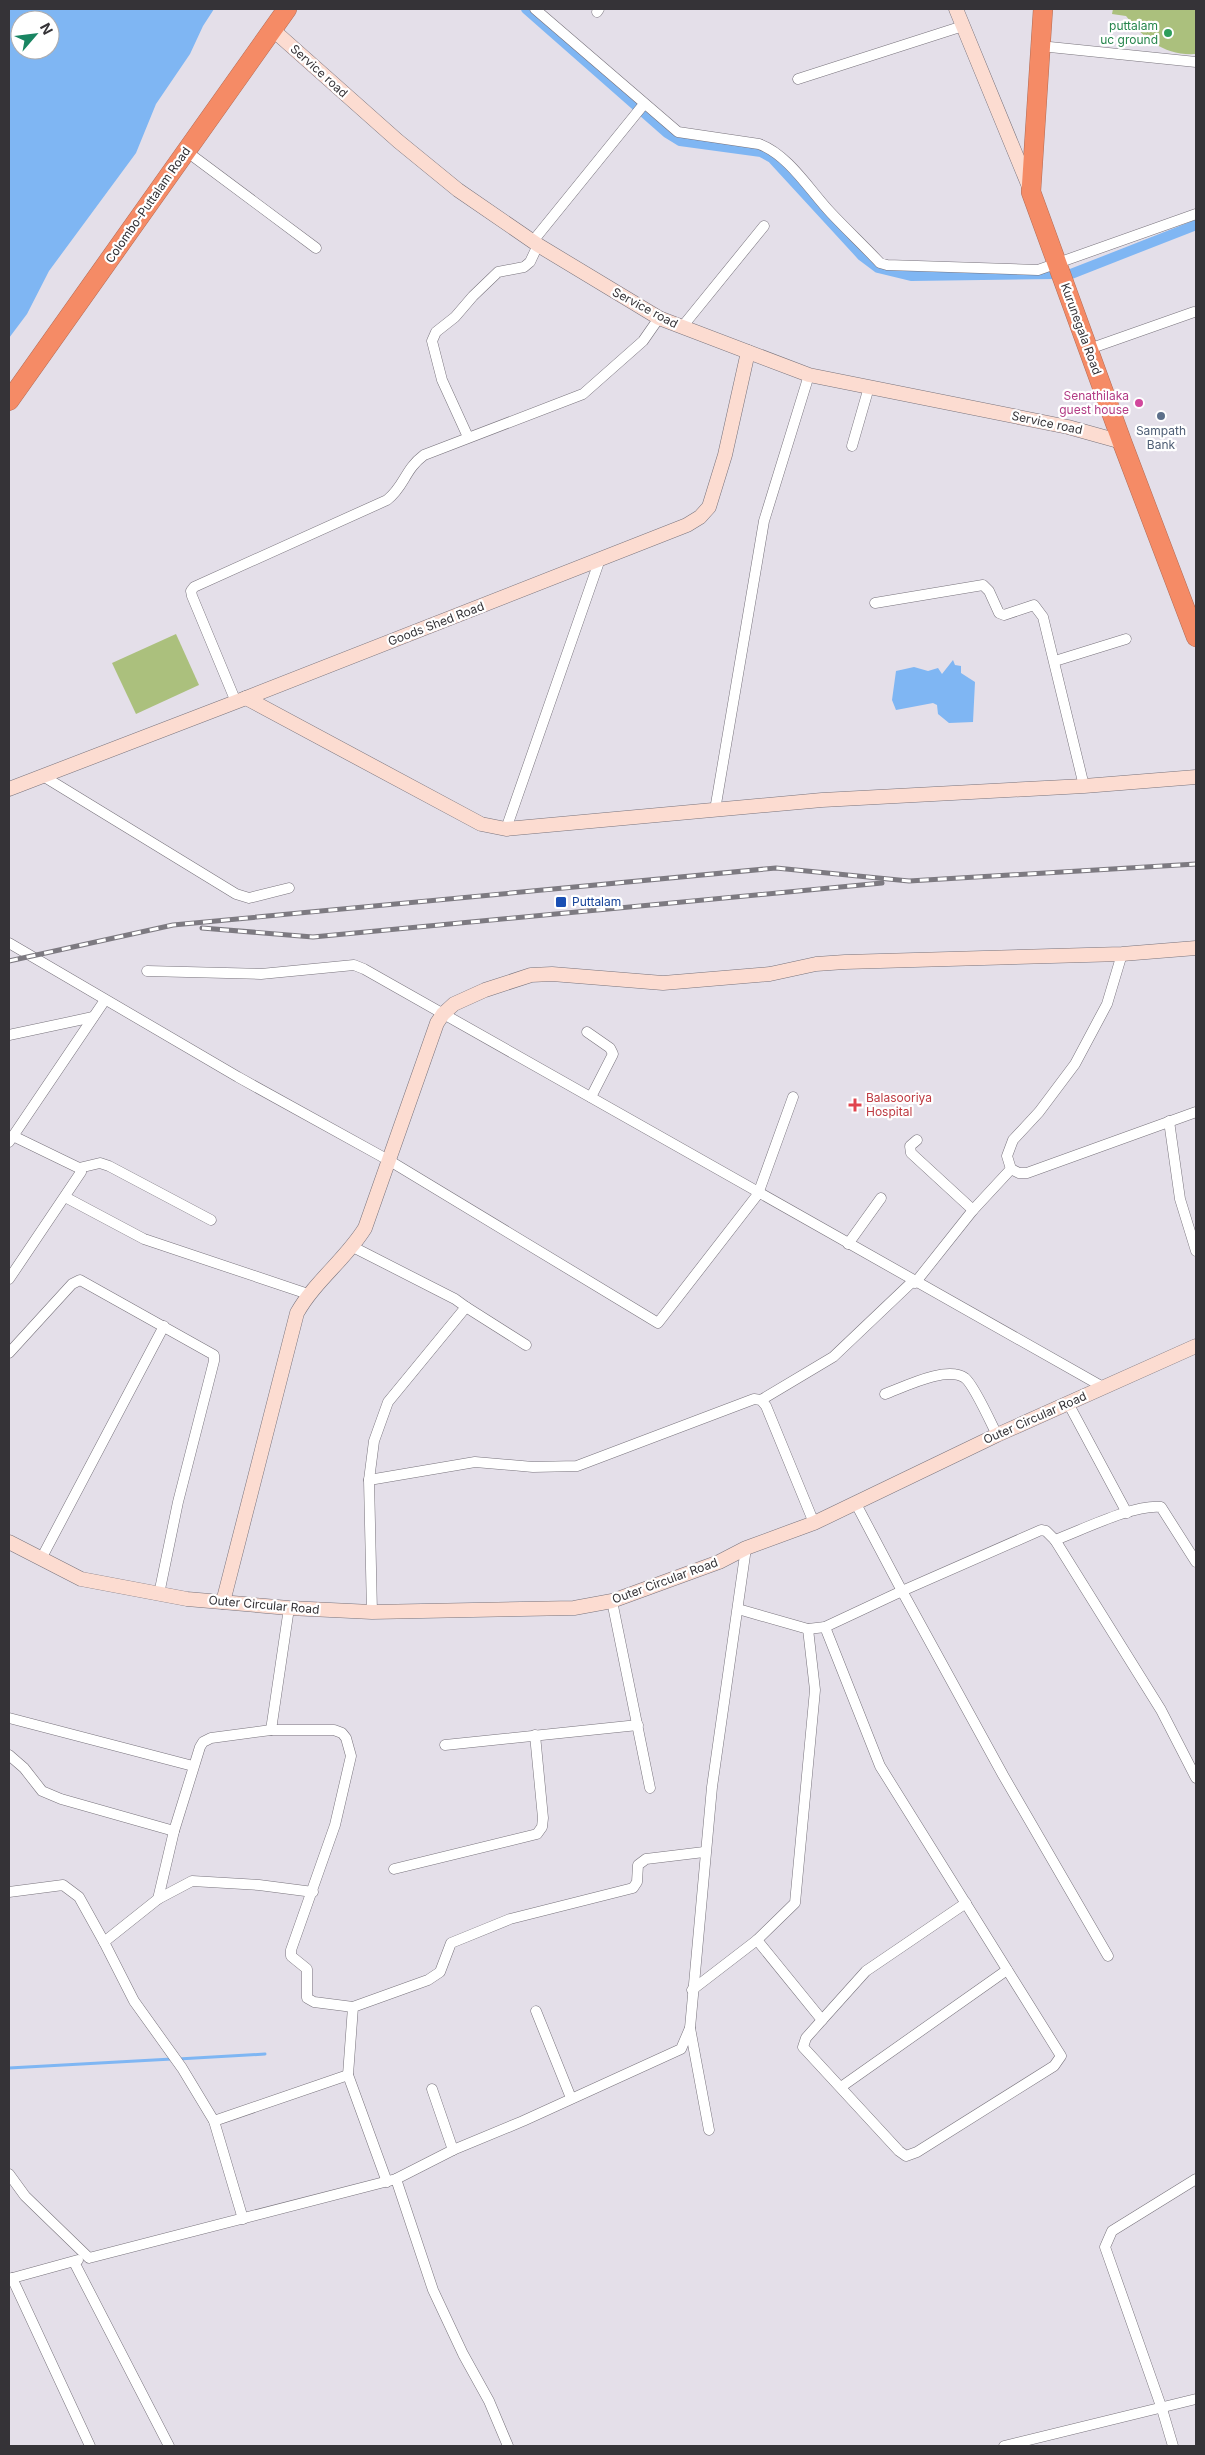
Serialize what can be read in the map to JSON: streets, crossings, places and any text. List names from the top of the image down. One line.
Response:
{"streets":{"highway":["Colombo-Puttalam Road","Kurunegala Road"],"street":["Service road","Goods Shed Road","Outer Circular Road"]},"crossings":[["Service road","Colombo-Puttalam Road"],["Service road","Kurunegala Road"],["Service road","Goods Shed Road"]],"places":{"other":["puttalam uc ground","Senathilaka guest house","Sampath Bank"],"transit":["Puttalam"],"health":["Balasooriya Hospital"]},"north":"top right"}
